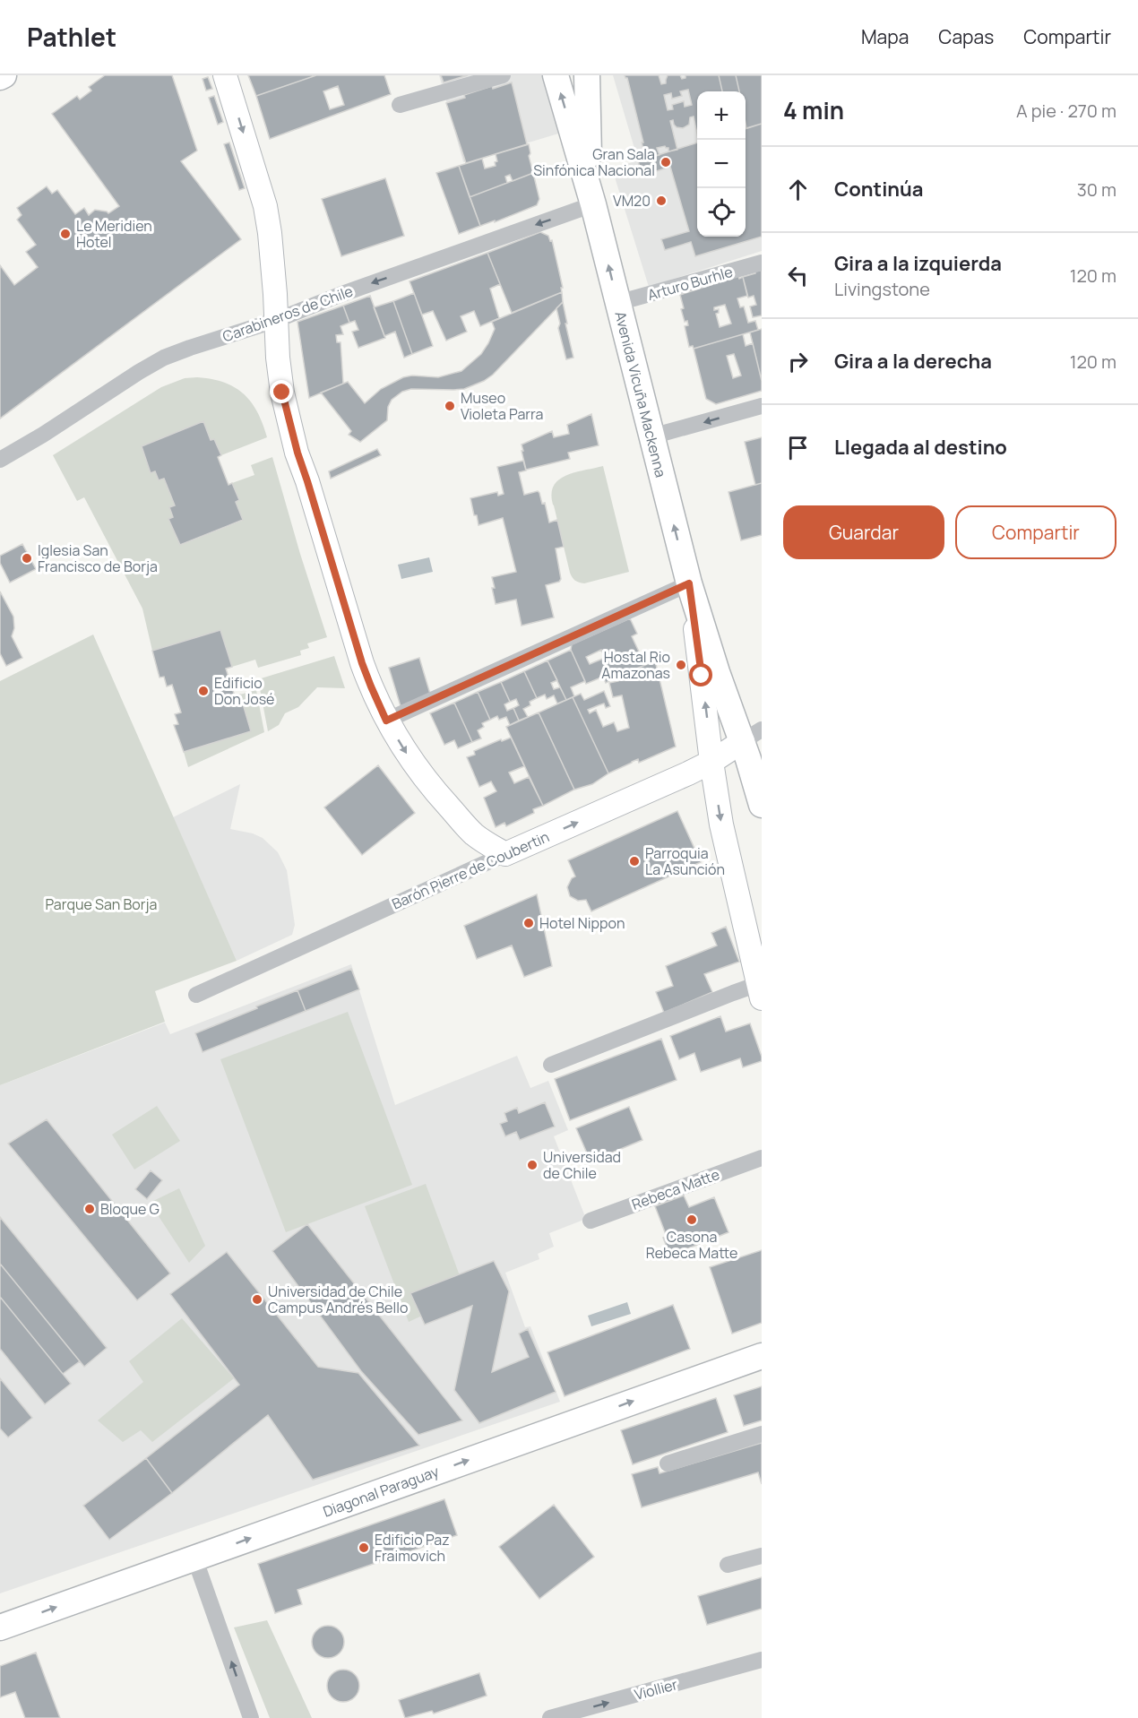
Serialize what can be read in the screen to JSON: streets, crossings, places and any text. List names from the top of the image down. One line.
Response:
{"streets":{"main road":["Avenida Vicuña Mackenna","Barón Pierre de Coubertin","Diagonal Paraguay"],"street":["Arturo Burhle","Carabineros de Chile","Rebeca Matte","Viollier"]},"crossings":[["Arturo Burhle","Avenida Vicuña Mackenna"],["Carabineros de Chile","Avenida Vicuña Mackenna"],["Avenida Vicuña Mackenna","Barón Pierre de Coubertin"]],"one_way":["Carabineros de Chile","Barón Pierre de Coubertin","Diagonal Paraguay","Viollier"],"parks":["Parque San Borja"],"places":["Gran Sala Sinfónica Nacional","VM20","Le Meridien Hotel","Museo Violeta Parra","Iglesia San Francisco de Borja","Hostal Rio Amazonas","Edificio Don José","Parroquia La Asunción","Hotel Nippon","Universidad de Chile","Bloque G","Casona Rebeca Matte","Universidad de Chile Campus Andrés Bello","Edificio Paz Fraimovich"],"page":{"header":"Pathlet","nav":["Mapa","Capas","Compartir"],"heading":["4 min","A pie · 270 m"],"map_buttons":["+","−"],"list":[["Continúa","30 m"],["Gira a la izquierda","Livingstone","120 m"],["Gira a la derecha","120 m"],"Llegada al destino"],"buttons":["Guardar","Compartir"]}}
